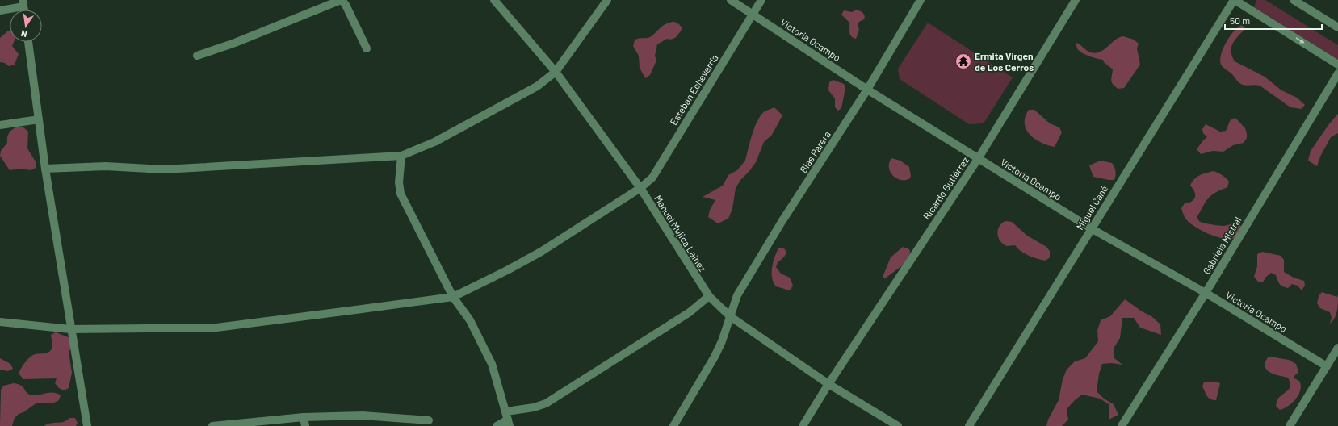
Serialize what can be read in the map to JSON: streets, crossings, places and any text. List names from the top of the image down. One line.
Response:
{"streets":{"street":["Victoria Ocampo","Esteban Echeverría","Blas Parera","Ricardo Gutiérrez","Miguel Cané","Manuel Mujica Láinez","Gabriela Mistral"]},"crossings":[["Victoria Ocampo","Esteban Echeverría"],["Victoria Ocampo","Blas Parera"],["Victoria Ocampo","Ricardo Gutiérrez"],["Victoria Ocampo","Miguel Cané"],["Victoria Ocampo","Gabriela Mistral"],["Esteban Echeverría","Manuel Mujica Láinez"],["Blas Parera","Manuel Mujica Láinez"],["Ricardo Gutiérrez","Manuel Mujica Láinez"]],"places":{"temple":["Ermita Virgen de Los Cerros"]},"scale_bar":"50 m","north":"bottom"}
